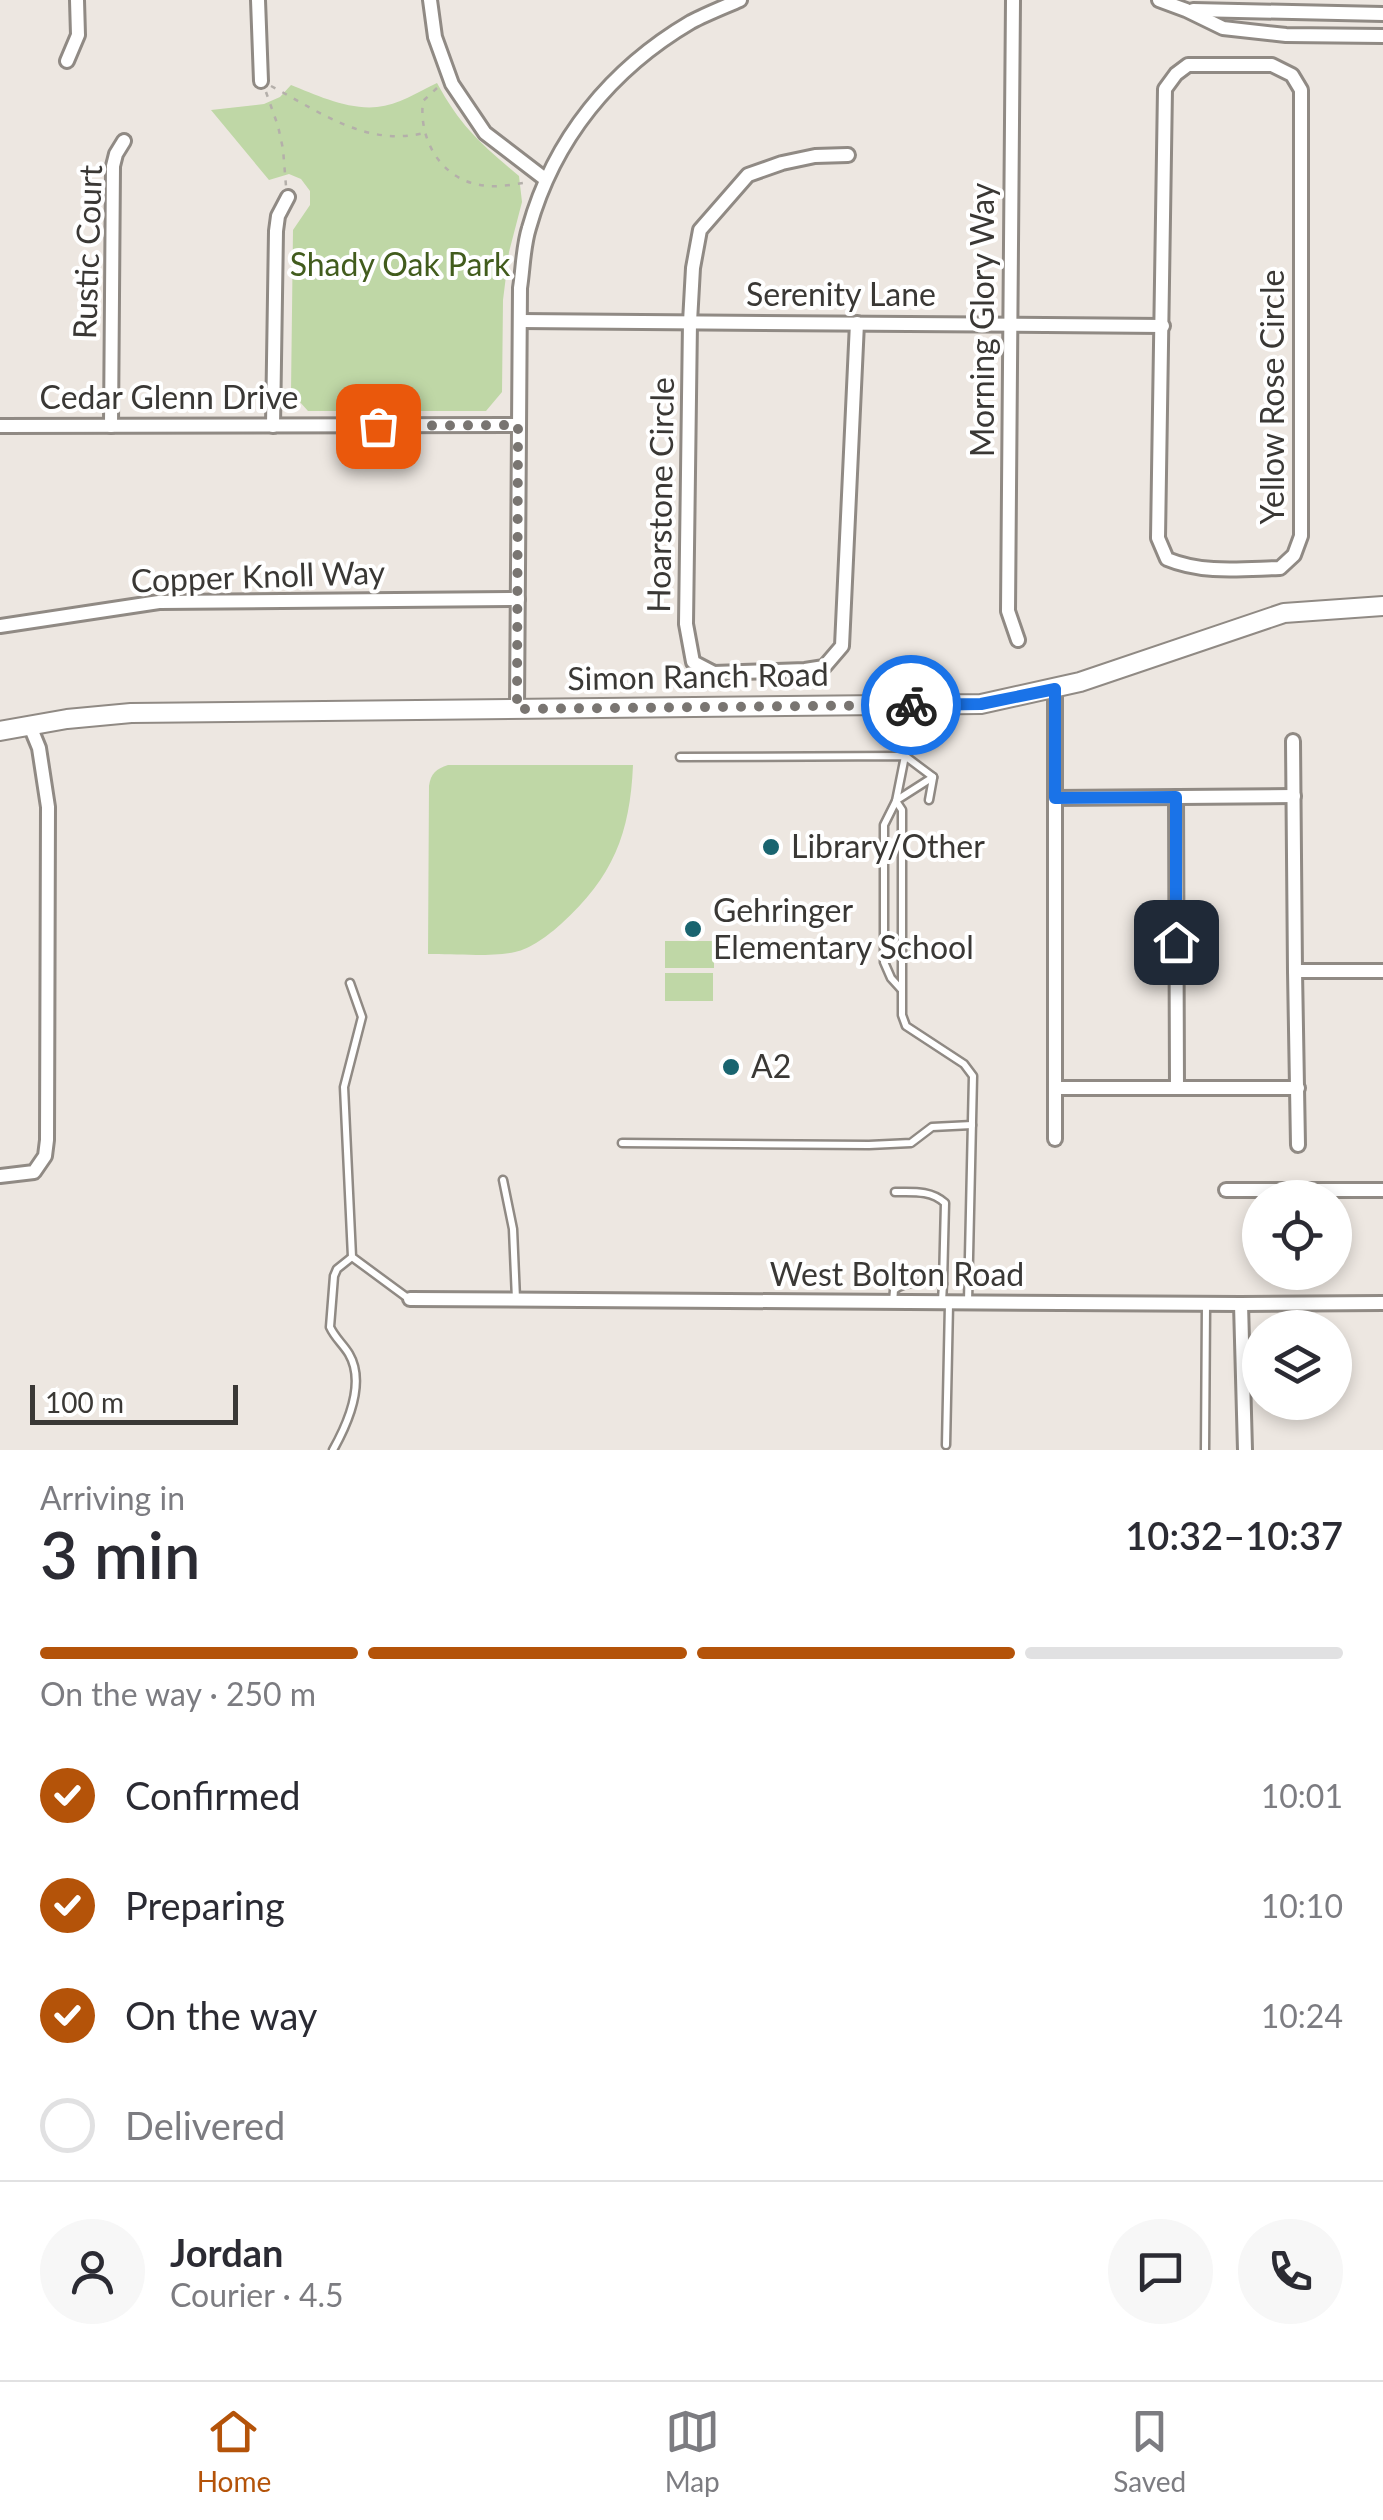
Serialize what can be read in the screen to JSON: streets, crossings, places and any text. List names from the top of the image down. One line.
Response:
{"streets":{"street":["Rustic Court","Serenity Lane","Morning Glory Way","Yellow Rose Circle","Cedar Glenn Drive","Hoarstone Circle","Copper Knoll Way","Simon Ranch Road","West Bolton Road"]},"crossings":[["Rustic Court","Cedar Glenn Drive"],["Serenity Lane","Morning Glory Way"],["Serenity Lane","Yellow Rose Circle"],["Serenity Lane","Hoarstone Circle"]],"parks":["Shady Oak Park"],"places":["Library/Other","Gehringer Elementary School","A2"],"scale_bar":"100 m","page":{"scale":"100 m","heading":["3 min","Arriving in","10:32–10:37"],"panel":["Jordan","Courier · 4.5"],"bar":"On the way · 250 m","list":[["Confirmed","10:01"],["Preparing","10:10"],["On the way","10:24"],"Delivered"],"tabs":["Home","Map","Saved"]}}
